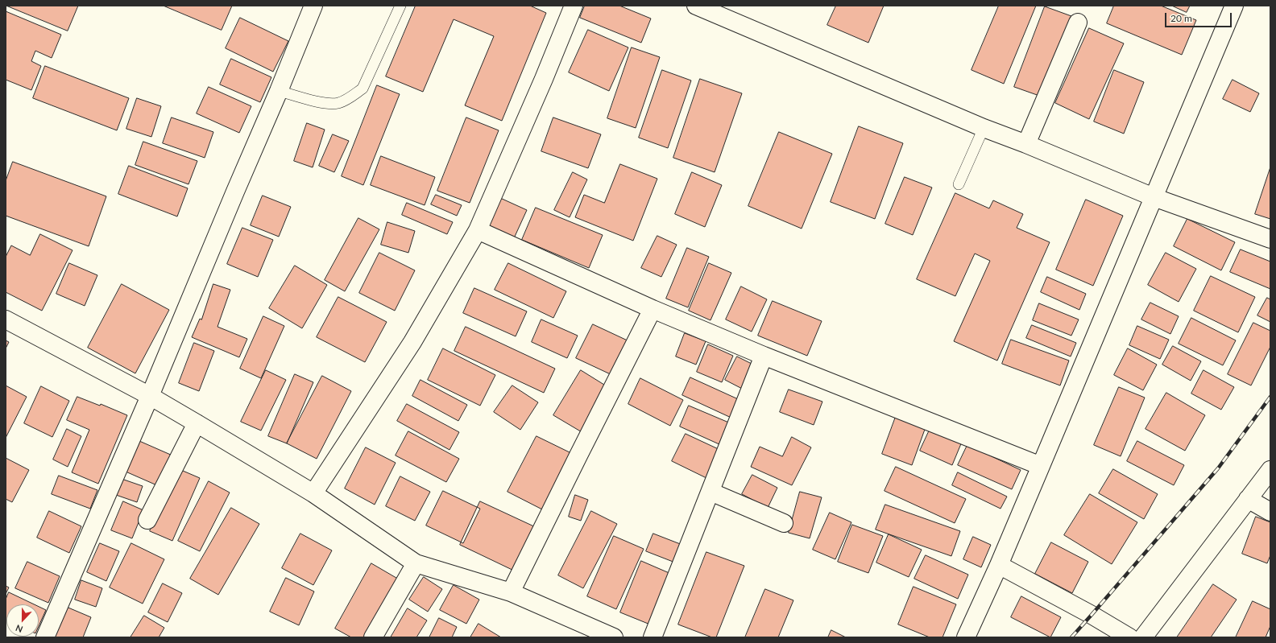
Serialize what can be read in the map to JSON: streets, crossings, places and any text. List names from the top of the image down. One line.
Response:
{"scale_bar":"20 m","north":"bottom"}
